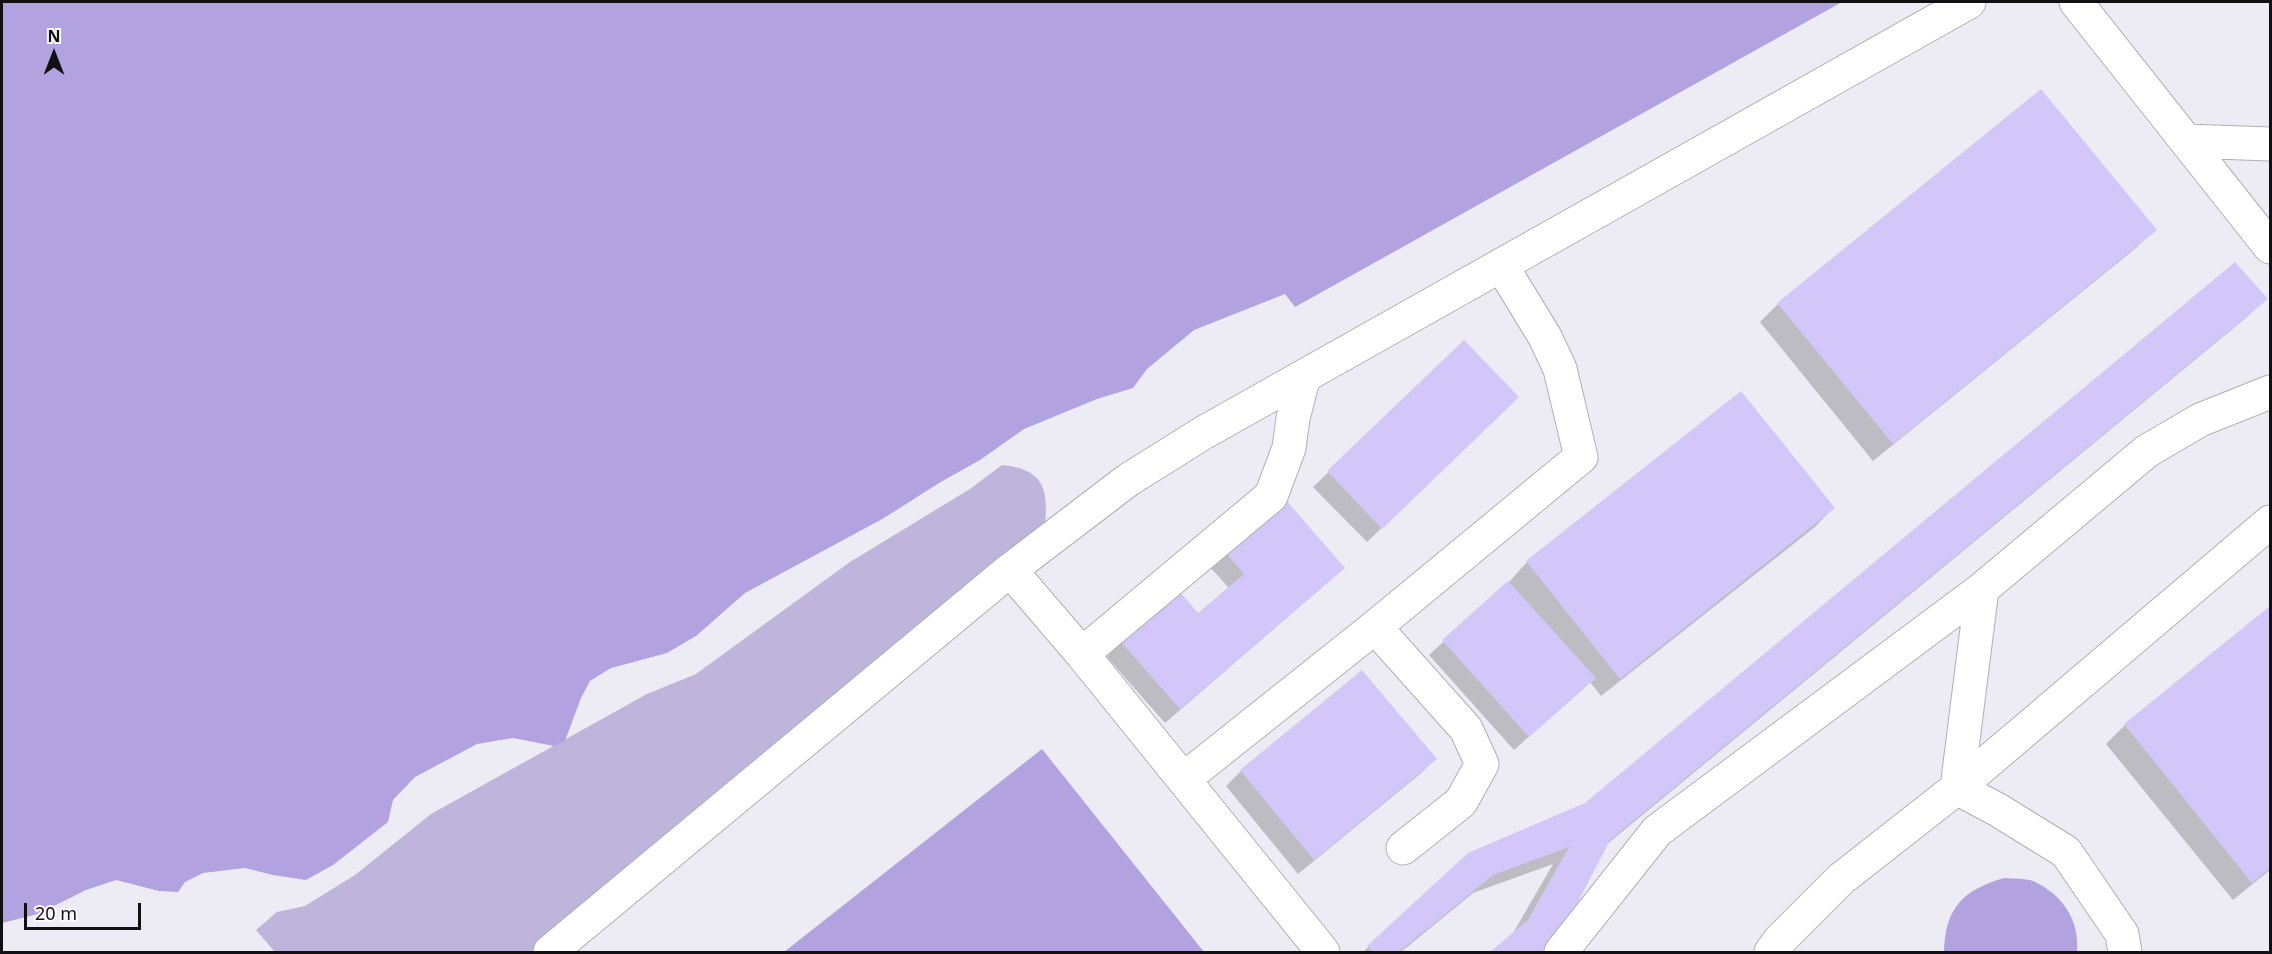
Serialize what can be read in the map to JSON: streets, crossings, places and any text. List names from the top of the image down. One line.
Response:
{"scale_bar":"20 m","north":"top"}
